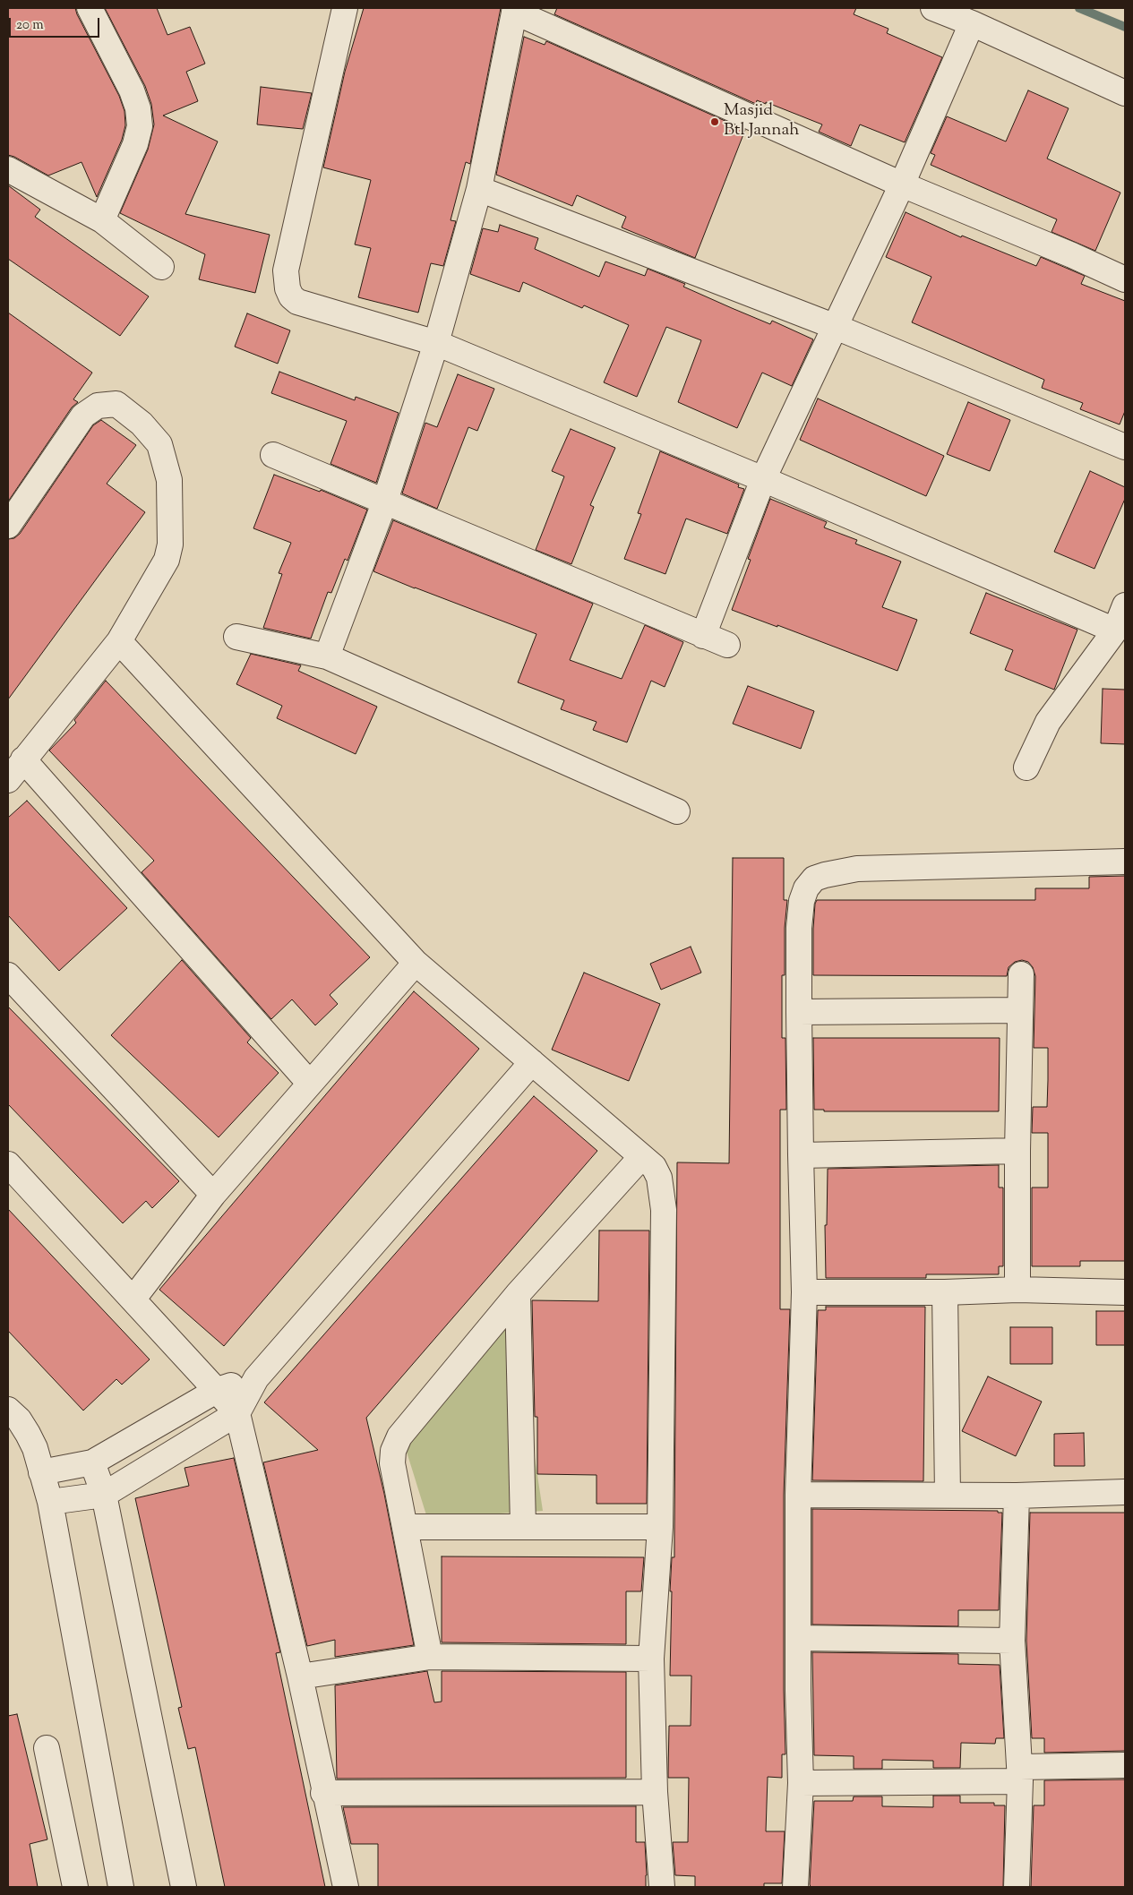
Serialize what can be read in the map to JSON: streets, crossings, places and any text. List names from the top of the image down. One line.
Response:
{"places":["Masjid Btl Jannah"],"scale_bar":"20 m"}
